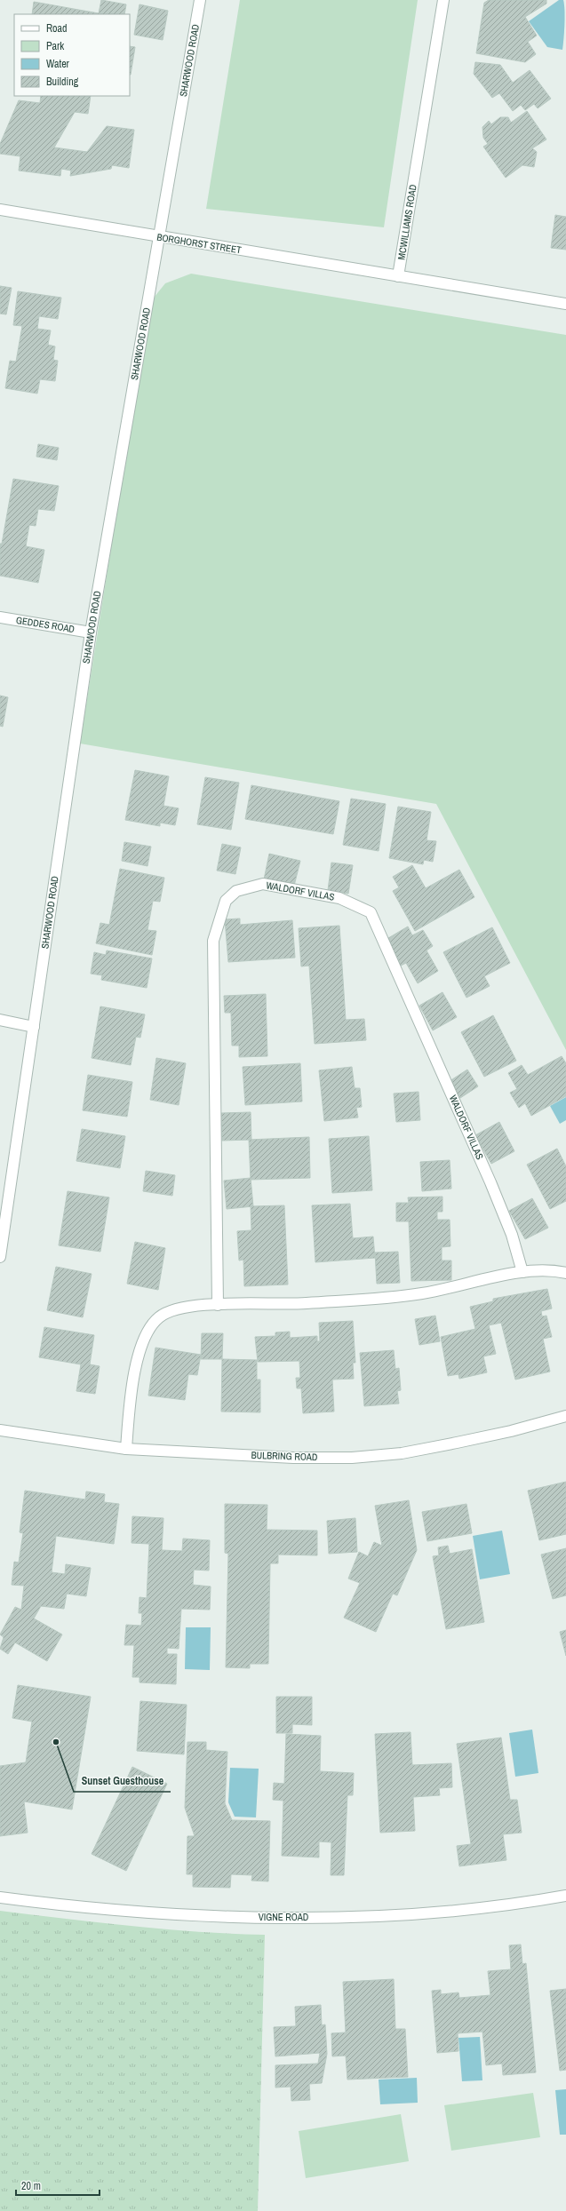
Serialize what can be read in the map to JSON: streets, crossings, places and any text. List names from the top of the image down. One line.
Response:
{"streets":{"street":["SHARWOOD ROAD","MCWILLIAMS ROAD","BORGHORST STREET","GEDDES ROAD","WALDORF VILLAS","BULBRING ROAD","VIGNE ROAD"]},"crossings":[["SHARWOOD ROAD","BORGHORST STREET"],["SHARWOOD ROAD","GEDDES ROAD"],["MCWILLIAMS ROAD","BORGHORST STREET"]],"places":["Sunset Guesthouse"],"legend":["Road","Park","Water","Building"],"scale_bar":"20 m"}
